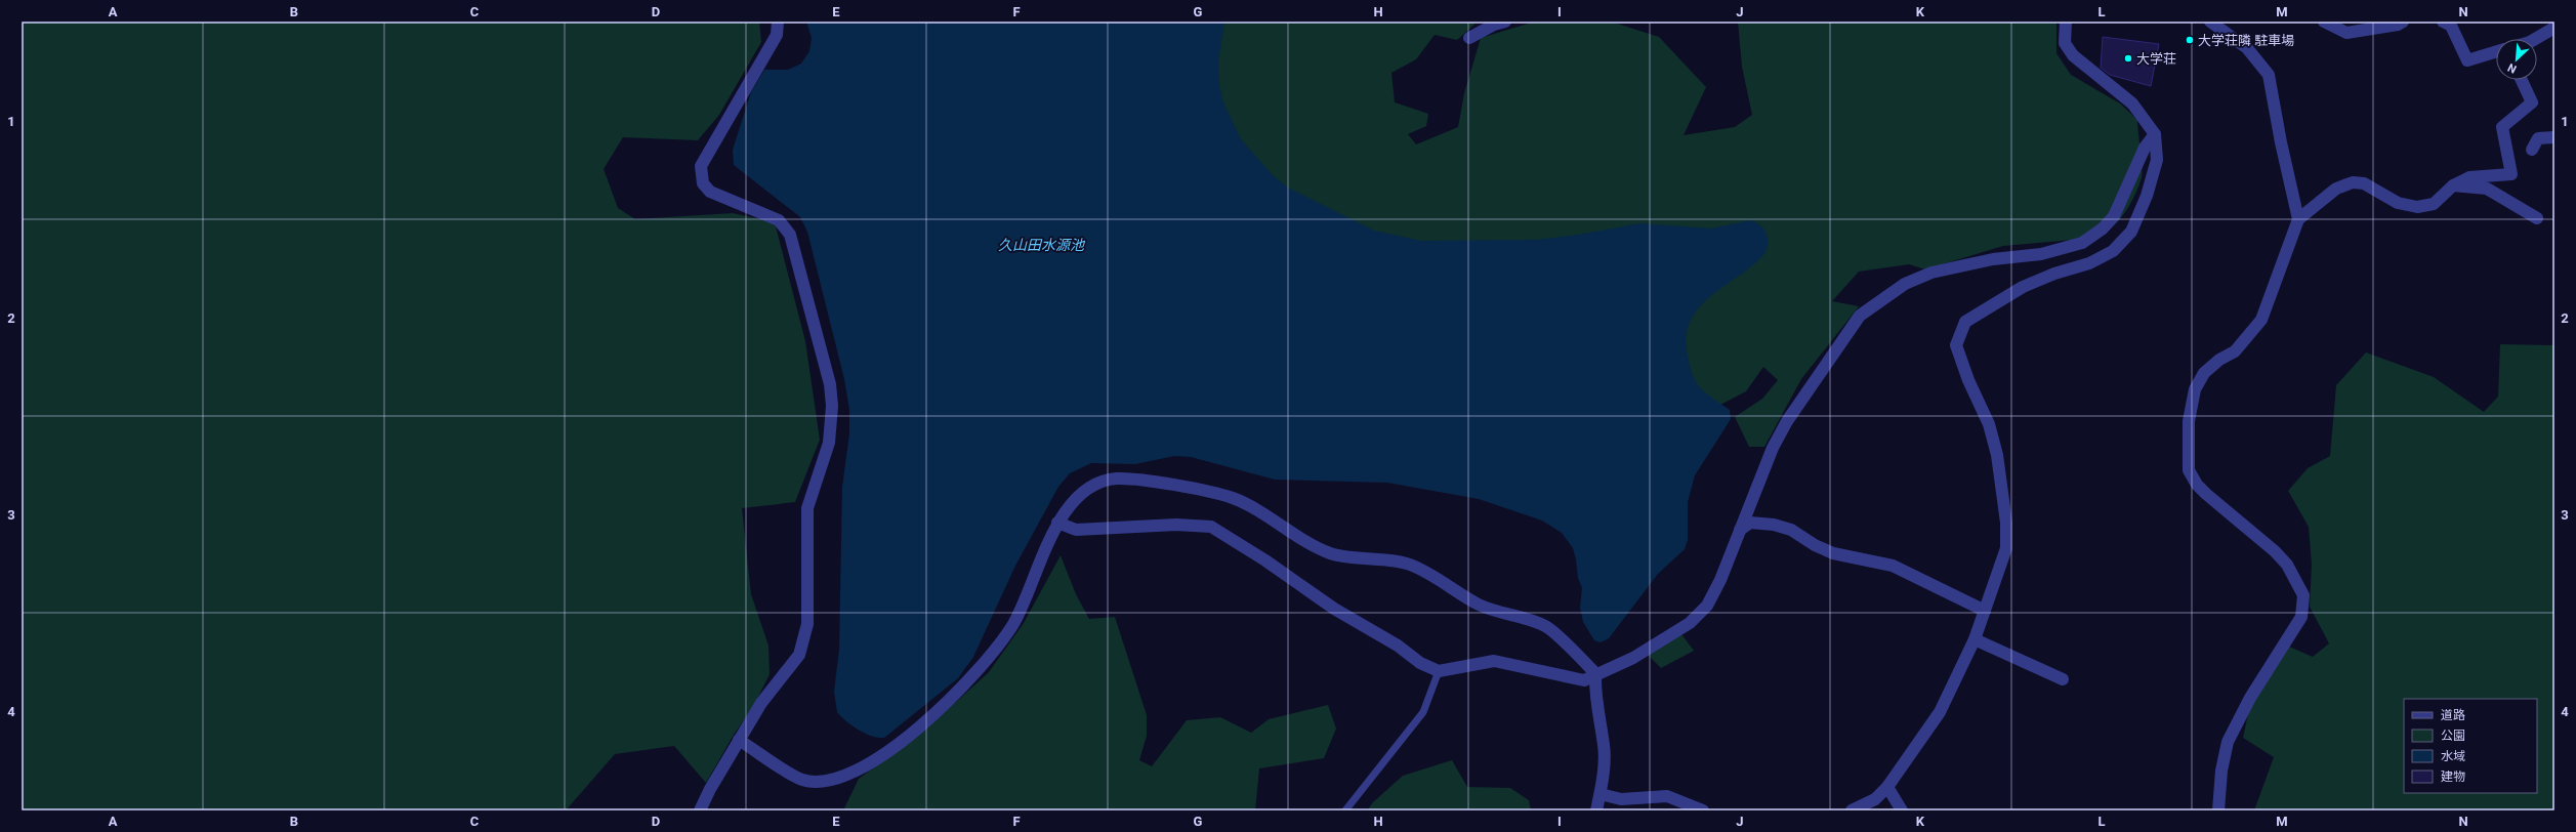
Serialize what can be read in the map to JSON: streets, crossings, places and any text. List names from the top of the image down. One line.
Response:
{"water":["久山田水源池"],"places":["大学荘隣 駐車場","大学荘"],"legend":["道路","公園","水域","建物"],"north":"bottom left","grid":{"columns":["A","B","C","D","E","F","G","H","I","J","K","L","M","N"],"rows":["1","2","3","4"]}}
